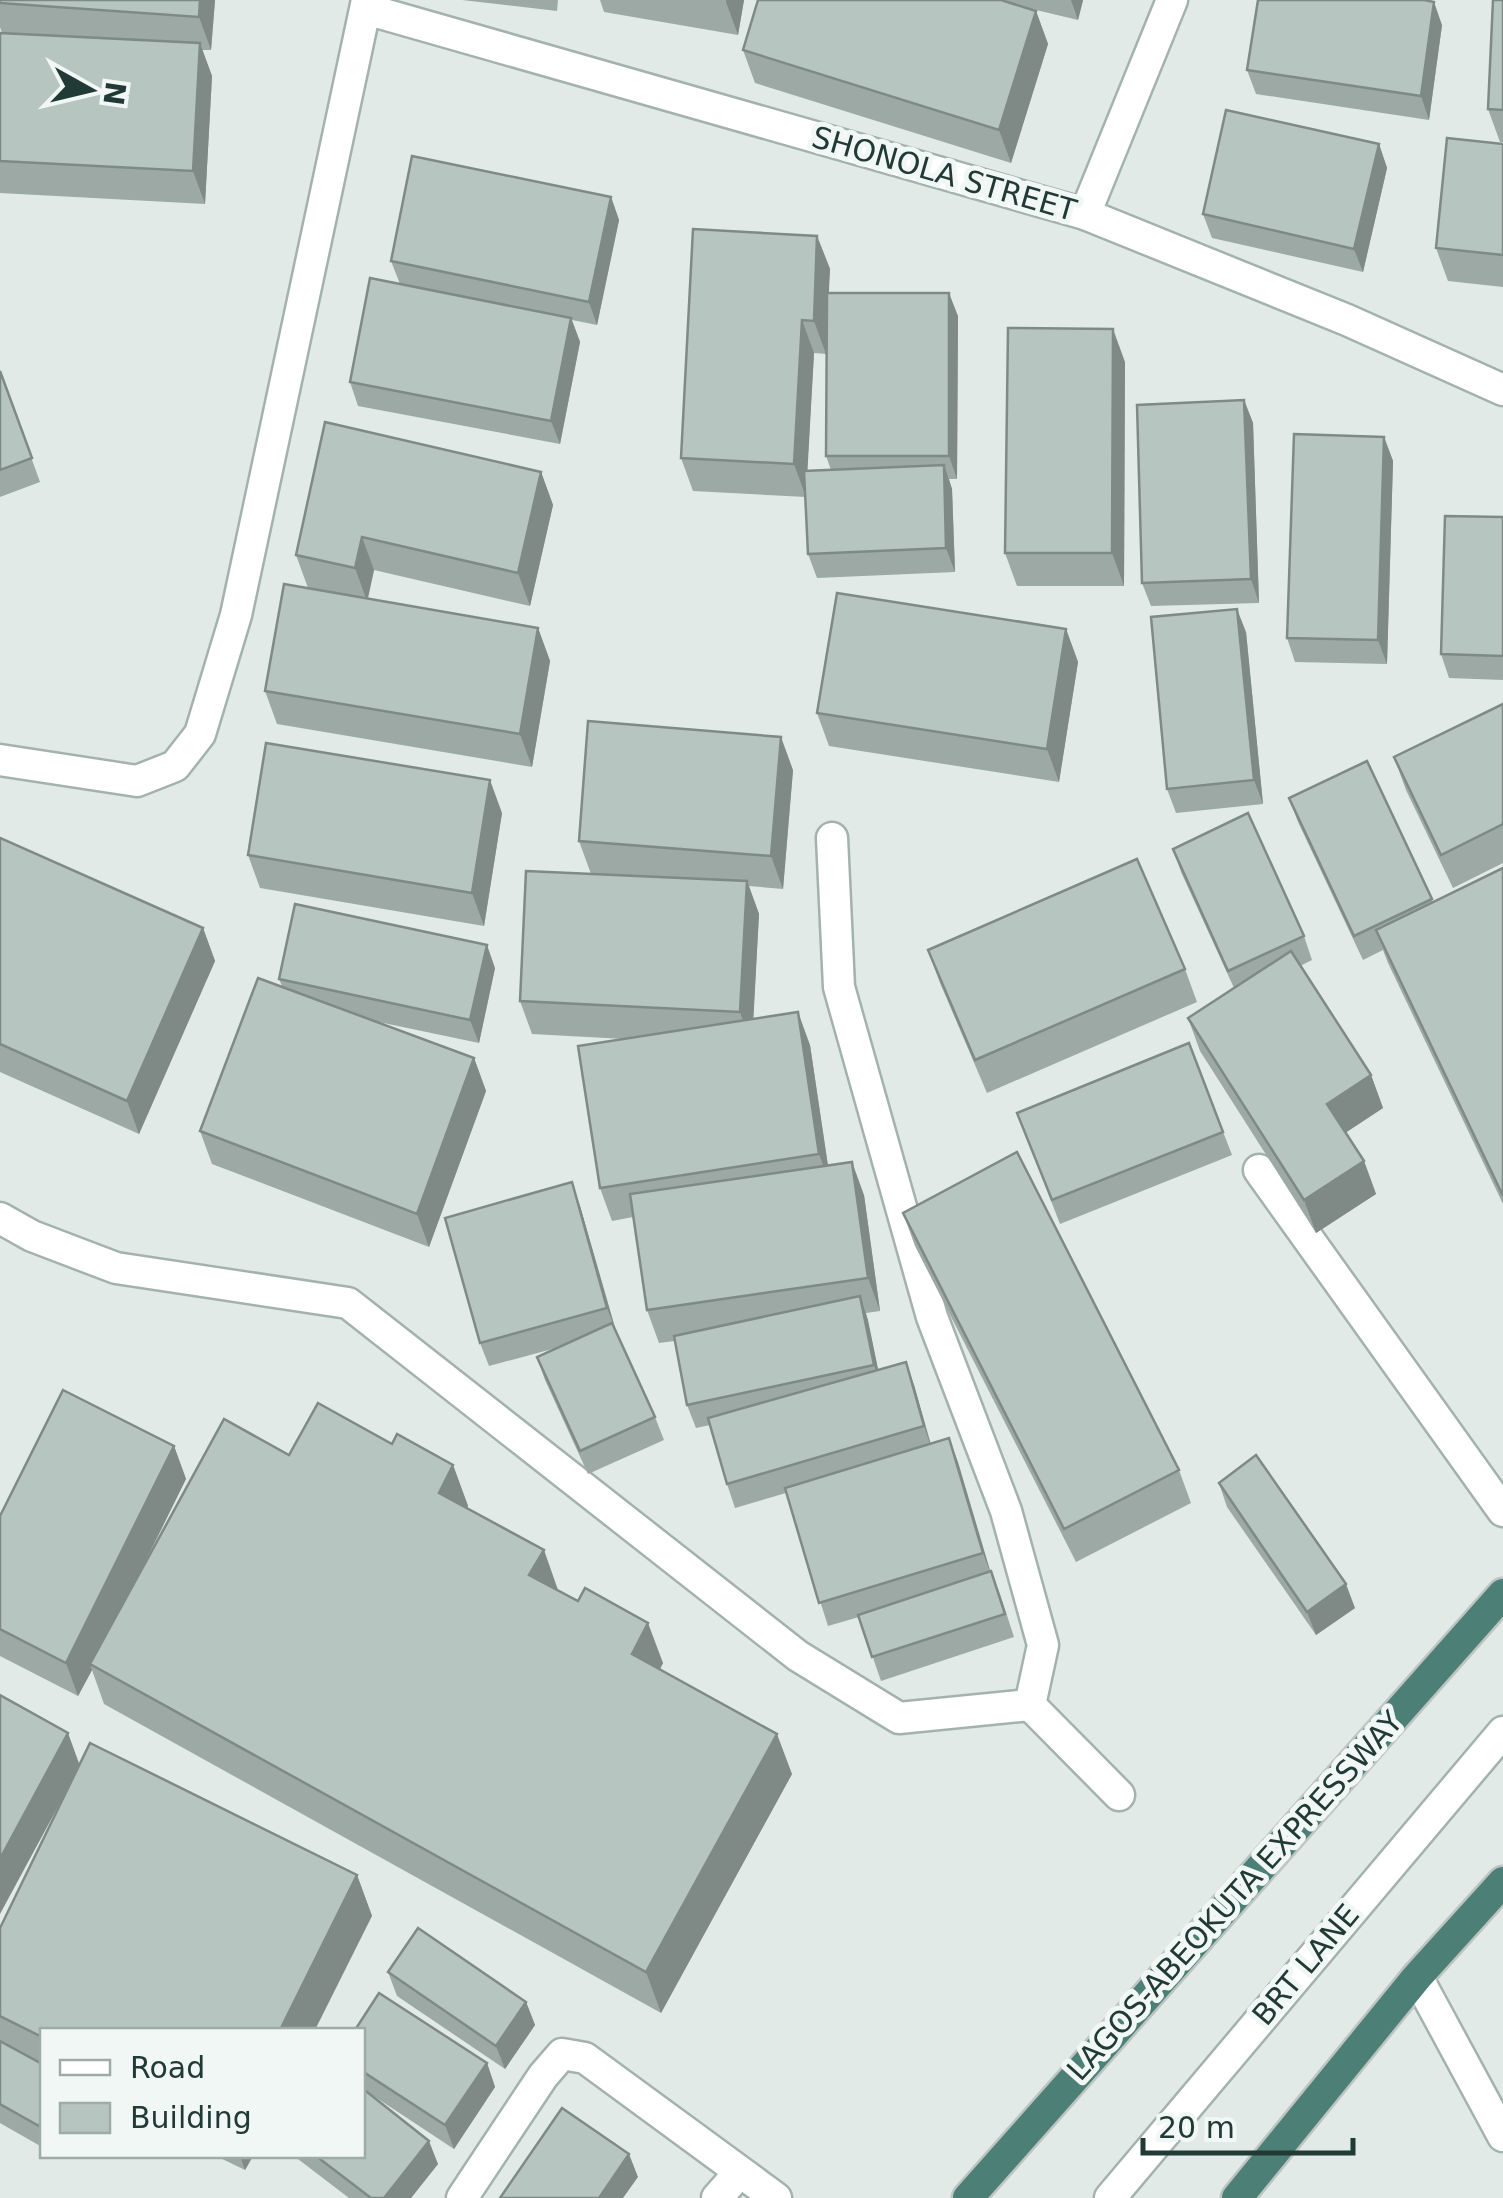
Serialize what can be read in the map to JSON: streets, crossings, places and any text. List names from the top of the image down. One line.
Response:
{"streets":{"highway":["LAGOS-ABEOKUTA EXPRESSWAY"],"street":["SHONOLA STREET","BRT LANE"]},"legend":["Road","Building"],"scale_bar":"20 m","north":"right"}
